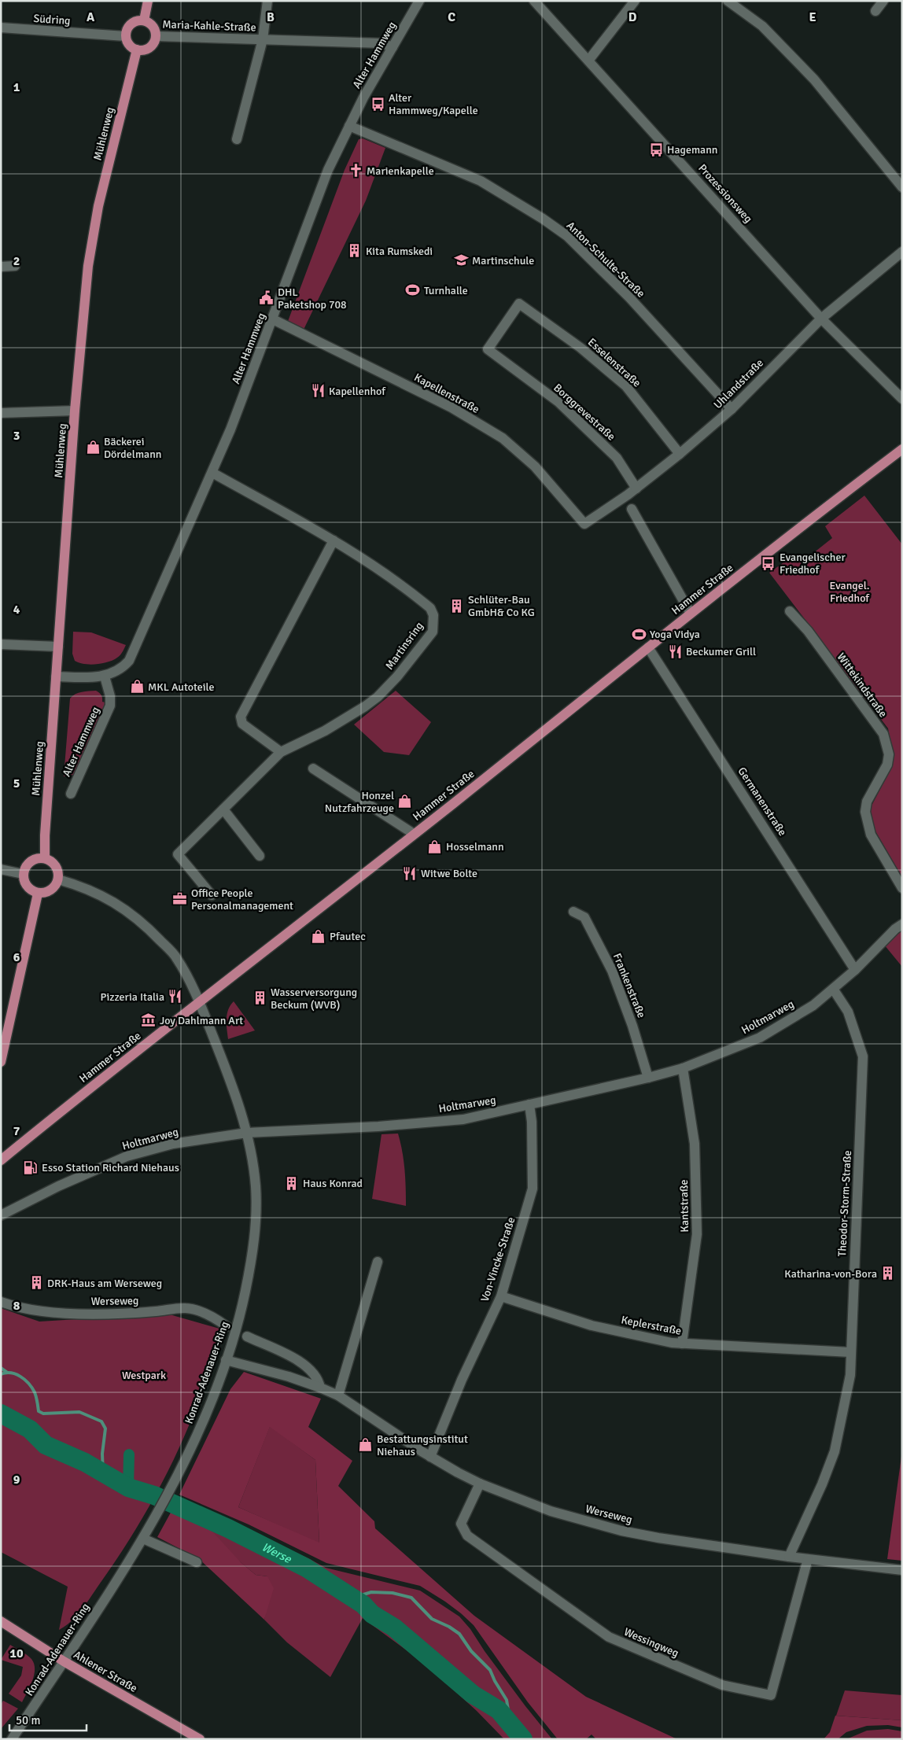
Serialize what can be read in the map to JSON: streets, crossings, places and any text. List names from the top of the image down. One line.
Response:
{"streets":{"main road":["Mühlenweg","Hammer Straße","Ahlener Straße"],"street":["Südring","Maria-Kahle-Straße","Alter Hammweg","Prozessionsweg","Anton-Schulte-Straße","Esselenstraße","Uhlandstraße","Kapellenstraße","Borggrevestraße","Martinsring","Wittekindstraße","Germanenstraße","Frankenstraße","Holtmarweg","Theodor-Storm-Straße","Kantstraße","Von-Vincke-Straße","Werseweg","Keplerstraße","Konrad-Adenauer-Ring","Wessingweg"]},"crossings":[["Südring","Maria-Kahle-Straße"],["Südring","Mühlenweg"],["Maria-Kahle-Straße","Alter Hammweg"],["Maria-Kahle-Straße","Mühlenweg"],["Alter Hammweg","Mühlenweg"],["Alter Hammweg","Anton-Schulte-Straße"],["Alter Hammweg","Kapellenstraße"],["Alter Hammweg","Martinsring"],["Mühlenweg","Konrad-Adenauer-Ring"],["Prozessionsweg","Uhlandstraße"],["Anton-Schulte-Straße","Uhlandstraße"],["Esselenstraße","Uhlandstraße"],["Esselenstraße","Borggrevestraße"],["Uhlandstraße","Kapellenstraße"],["Uhlandstraße","Borggrevestraße"],["Hammer Straße","Germanenstraße"],["Hammer Straße","Konrad-Adenauer-Ring"],["Germanenstraße","Holtmarweg"],["Frankenstraße","Holtmarweg"],["Holtmarweg","Theodor-Storm-Straße"],["Holtmarweg","Kantstraße"],["Holtmarweg","Von-Vincke-Straße"],["Holtmarweg","Konrad-Adenauer-Ring"],["Theodor-Storm-Straße","Werseweg"],["Theodor-Storm-Straße","Keplerstraße"],["Kantstraße","Keplerstraße"],["Von-Vincke-Straße","Werseweg"],["Von-Vincke-Straße","Keplerstraße"],["Werseweg","Konrad-Adenauer-Ring"],["Werseweg","Wessingweg"],["Konrad-Adenauer-Ring","Ahlener Straße"]],"water":["Werse"],"parks":["Evangel. Friedhof","Westpark"],"places":{"bus stop":["Alter Hammweg/Kapelle","Hagemann","Evangelischer Friedhof"],"church":["Marienkapelle"],"building":["Kita Rumskedi","Schlüter-Bau GmbH& Co KG","Wasserversorgung Beckum (WVB)","Haus Konrad","Katharina-von-Bora","DRK-Haus am Werseweg"],"school or university":["Martinschule"],"sports":["Turnhalle","Yoga Vidya"],"public building":["DHL Paketshop 708"],"restaurant":["Kapellenhof","Beckumer Grill","Witwe Bolte","Pizzeria Italia"],"shop":["Bäckerei Dördelmann","MKL Autoteile","Honzel Nutzfahrzeuge","Hosselmann","Pfautec","Bestattungsinstitut Niehaus"],"office":["Office People Personalmanagement"],"museum":["Joy Dahlmann Art"],"fuel station":["Esso Station Richard Niehaus"]},"scale_bar":"50 m","grid":{"columns":["A","B","C","D","E"],"rows":["1","2","3","4","5","6","7","8","9","10"]}}
